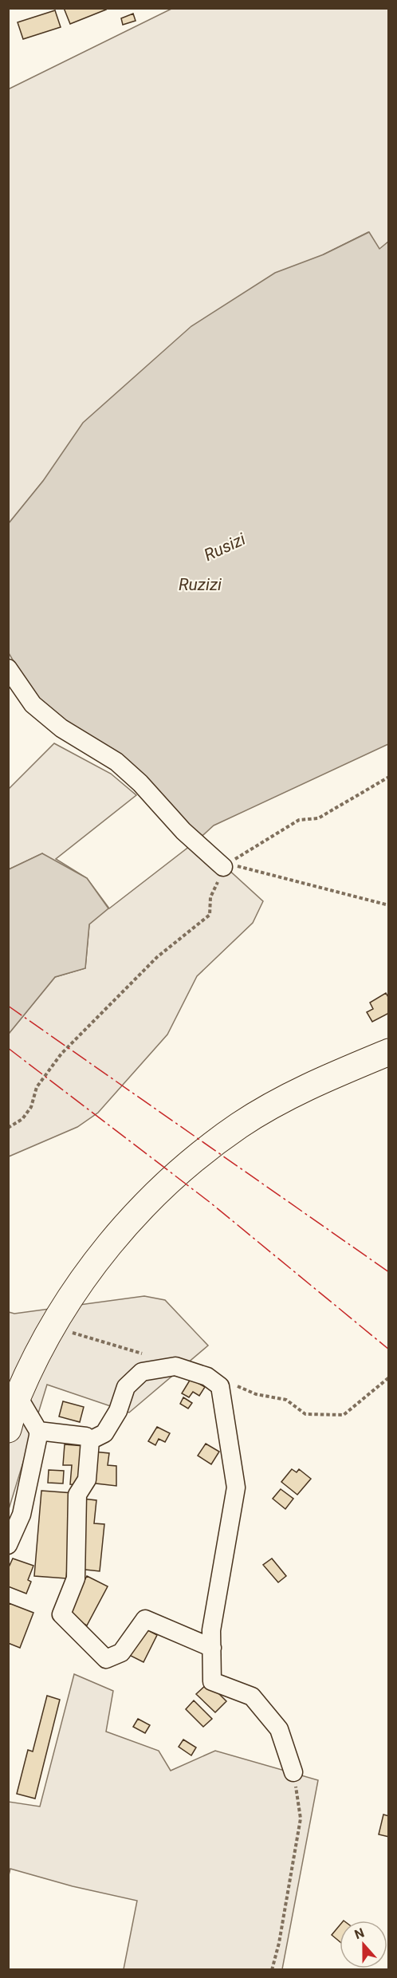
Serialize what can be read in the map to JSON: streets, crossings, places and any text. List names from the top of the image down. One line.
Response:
{"water":["Rusizi","Ruzizi"],"north":"top"}
